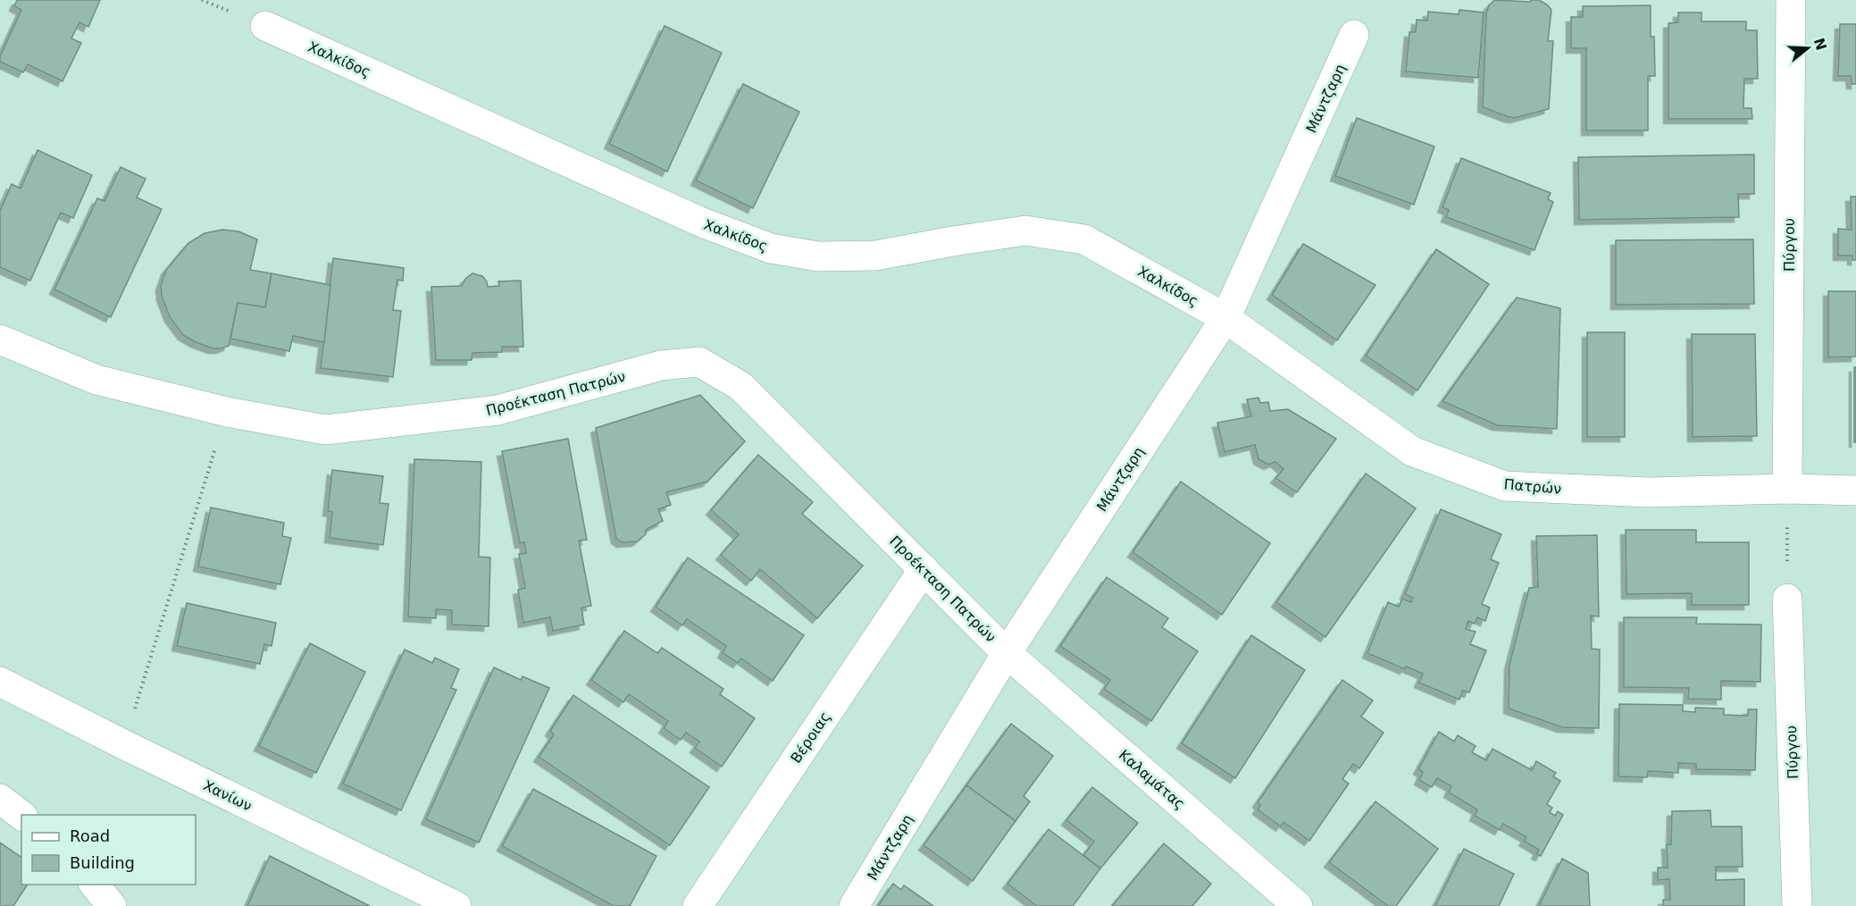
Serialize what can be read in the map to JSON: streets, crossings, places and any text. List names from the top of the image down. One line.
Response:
{"streets":{"street":["Χαλκίδος","Μάντζαρη","Πύργου","Προέκταση Πατρών","Πατρών","Βέροιας","Καλαμάτας","Χανίων"]},"crossings":[["Χαλκίδος","Μάντζαρη"],["Χαλκίδος","Πατρών"],["Μάντζαρη","Προέκταση Πατρών"],["Μάντζαρη","Πατρών"],["Μάντζαρη","Καλαμάτας"],["Πύργου","Πατρών"],["Προέκταση Πατρών","Βέροιας"],["Προέκταση Πατρών","Καλαμάτας"]],"legend":["Road","Building"],"north":"right"}
